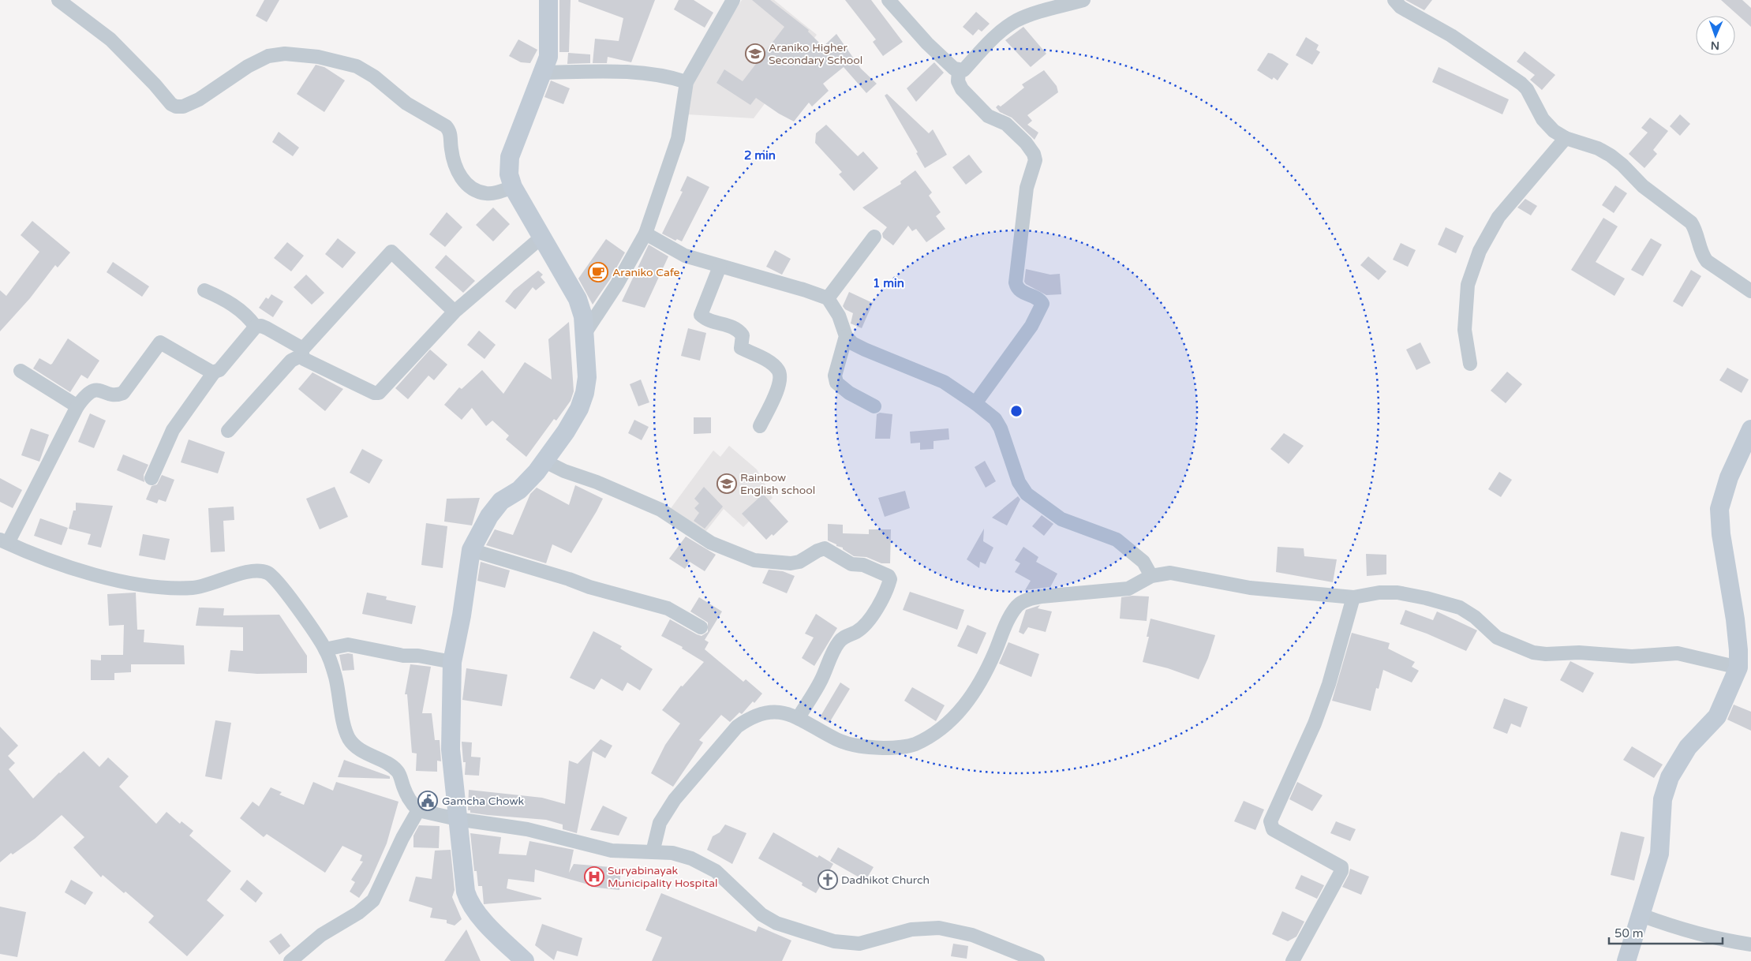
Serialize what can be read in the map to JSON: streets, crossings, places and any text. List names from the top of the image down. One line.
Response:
{"places":{"school or university":["Araniko Higher Secondary School","Rainbow English school"],"cafe":["Araniko Cafe"],"public building":["Gamcha Chowk"],"hospital":["Suryabinayak Municipality Hospital"],"church":["Dadhikot Church"]},"scale_bar":"50 m","north":"bottom","rings":["2 min","1 min"]}
